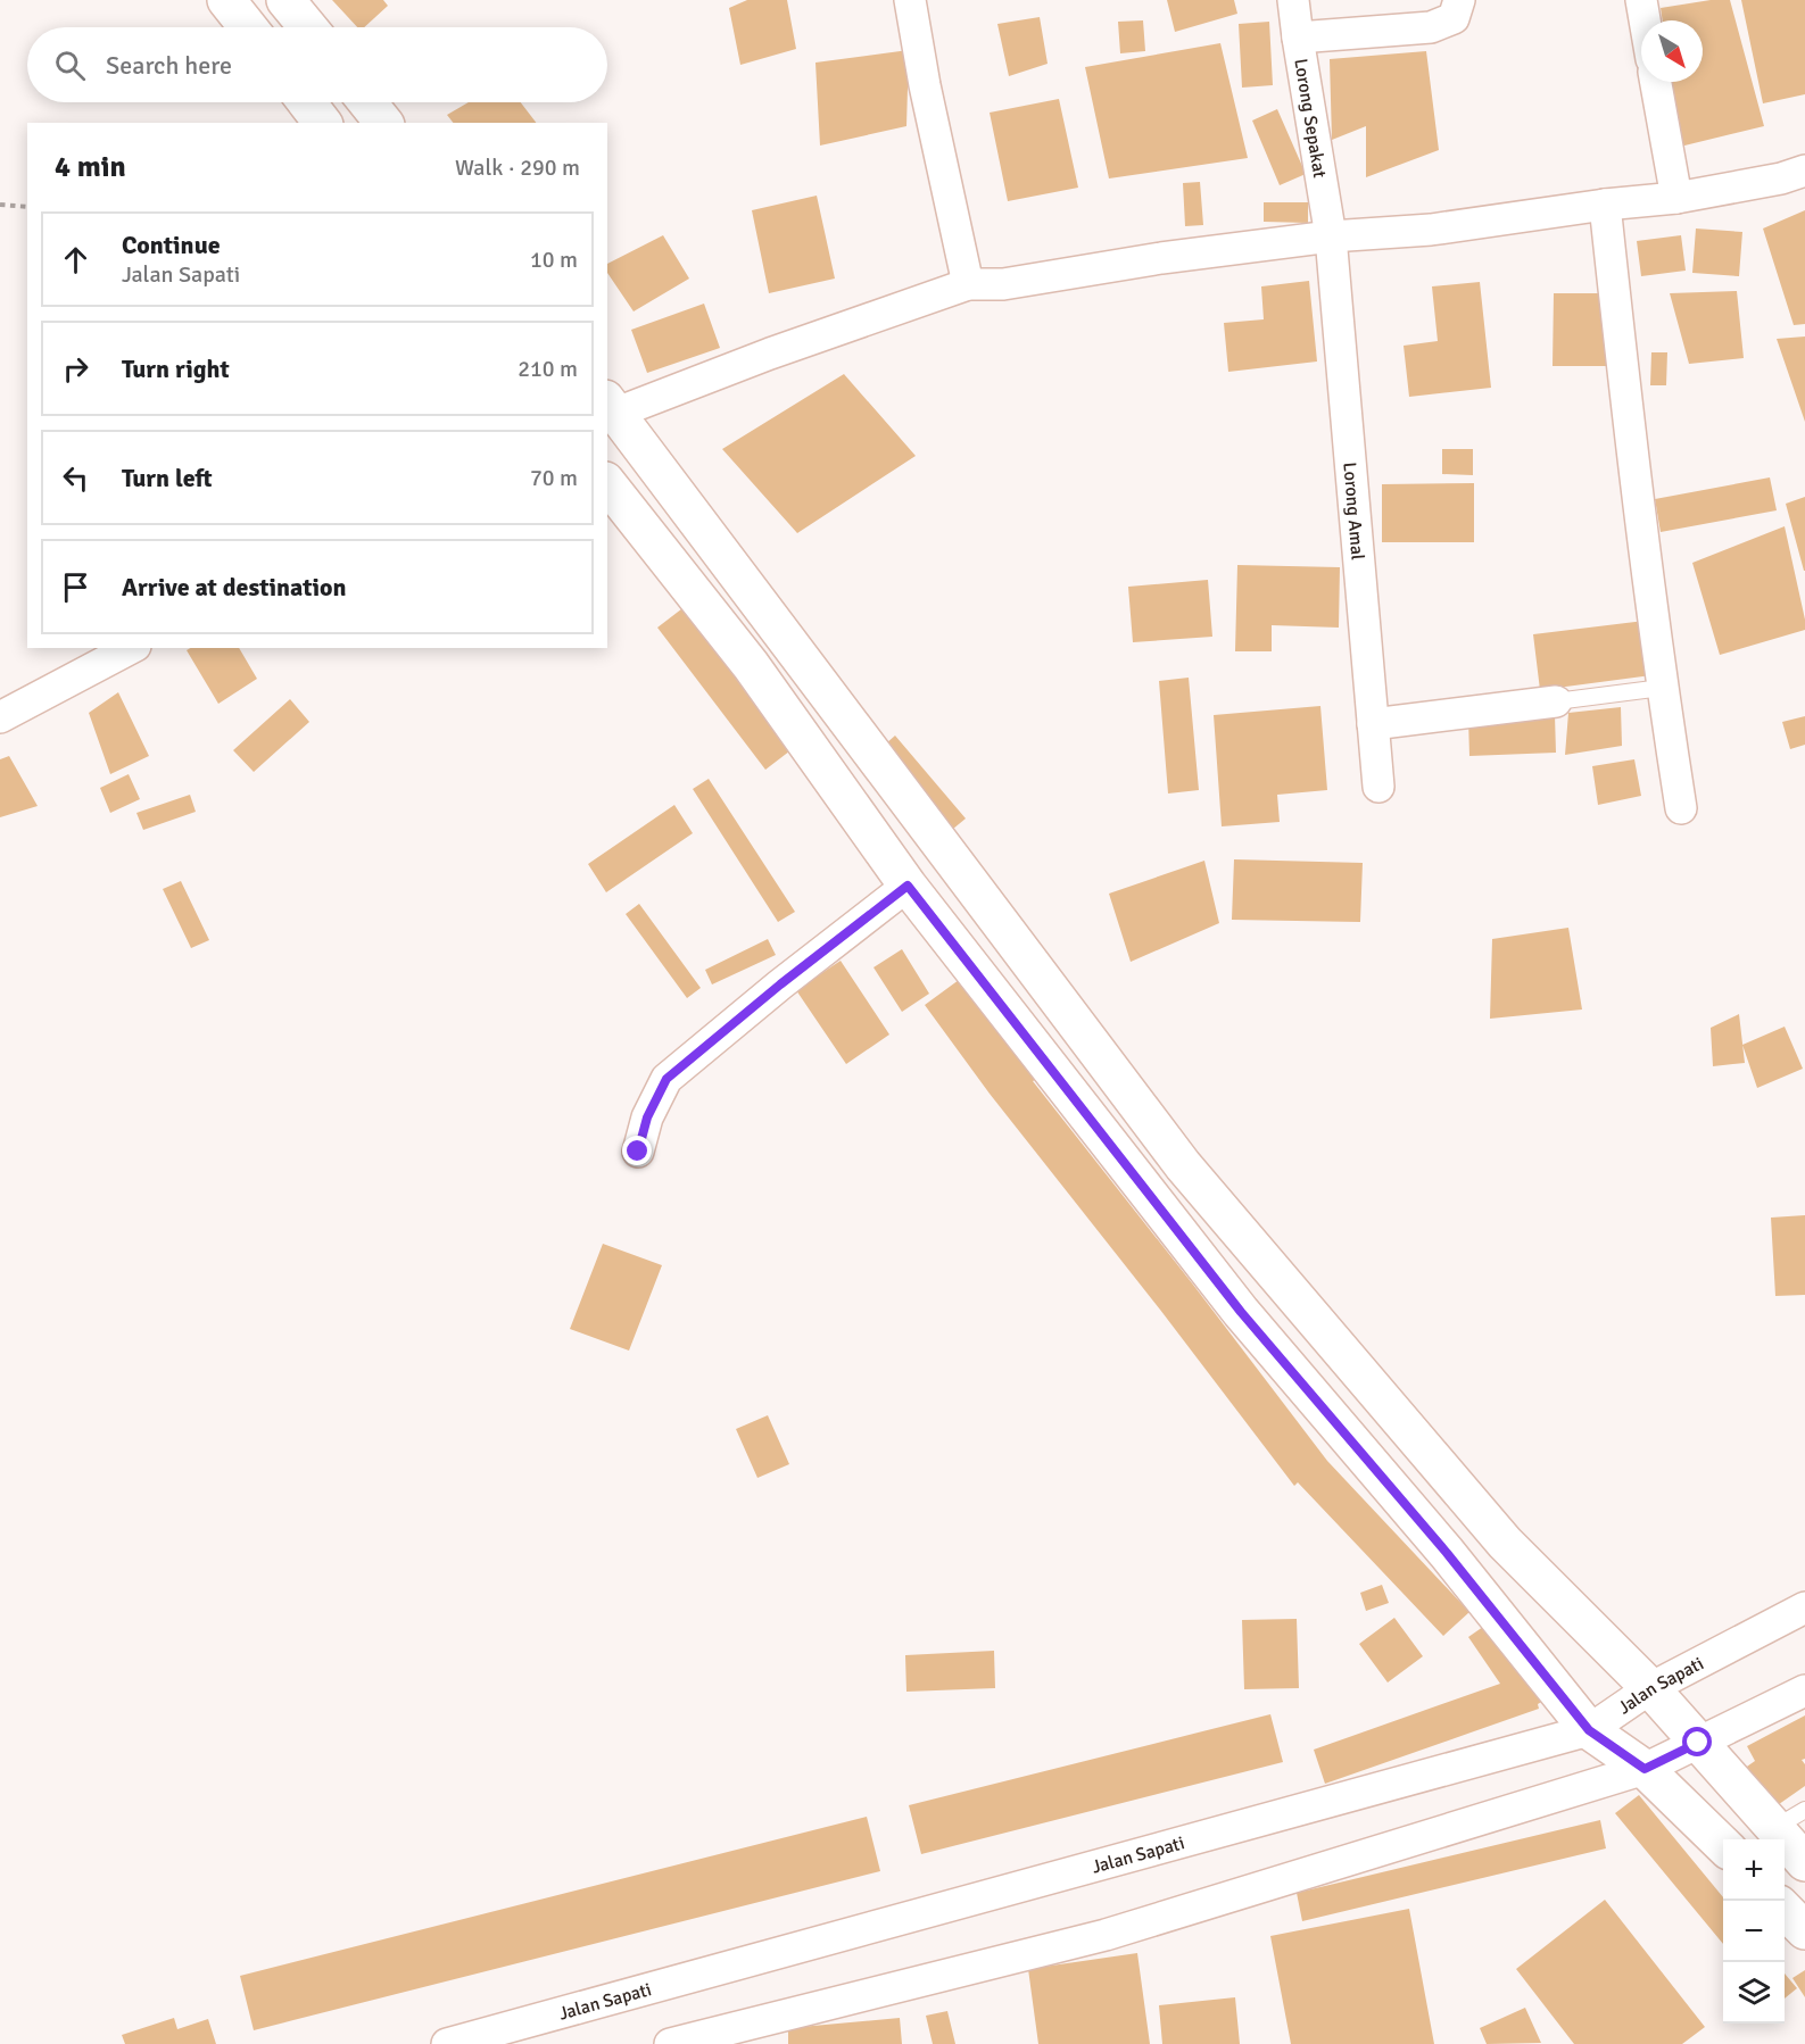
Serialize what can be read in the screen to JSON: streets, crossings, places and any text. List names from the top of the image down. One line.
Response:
{"streets":{"street":["Lorong Sepakat","Lorong Amal","Jalan Sapati"]},"crossings":[["Lorong Sepakat","Lorong Amal"]],"north":"bottom right","page":{"search":"Search here","heading":["4 min","Walk · 290 m"],"list":[["Continue","Jalan Sapati","10 m"],["Turn right","210 m"],["Turn left","70 m"],"Arrive at destination"],"map_buttons":["+","−"]}}
